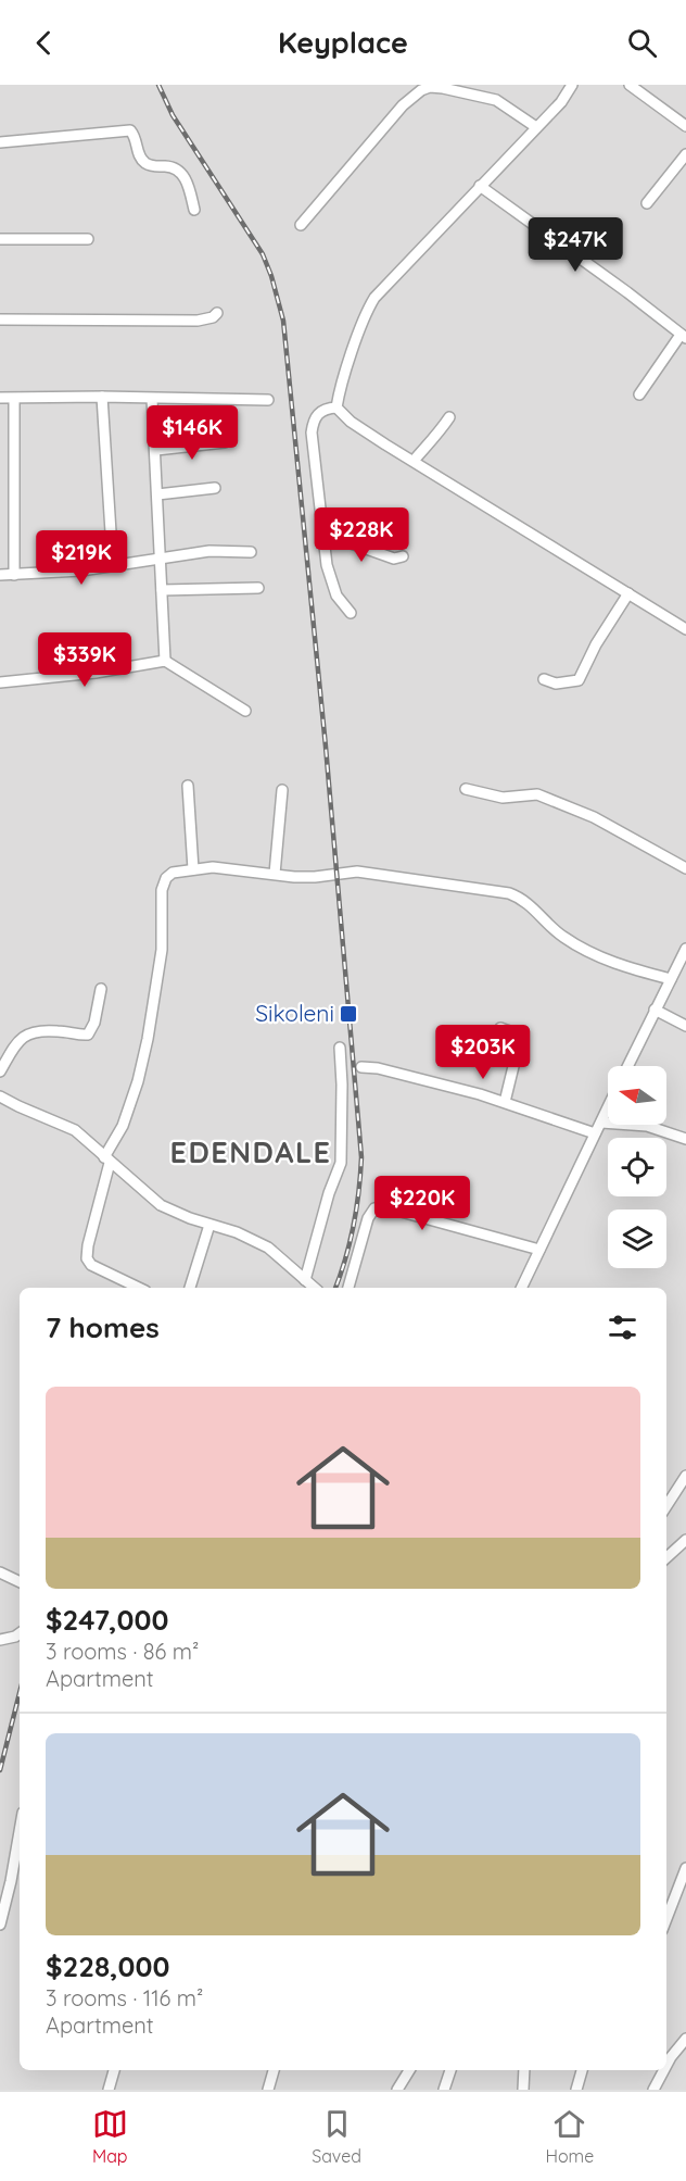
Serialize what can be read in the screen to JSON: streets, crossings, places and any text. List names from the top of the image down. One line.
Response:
{"districts":["EDENDALE"],"places":{"transit":["Sikoleni"]},"north":"left","page":{"header":"Keyplace","price":["$247K","$146K","$228K","$219K","$339K","$203K","$220K"],"heading":"7 homes","list":[{"name":"$247,000","note":"3 rooms · 86 m² · Apartment"},{"name":"$228,000","note":"3 rooms · 116 m² · Apartment"}],"tabs":["Map","Saved","Home"]}}
